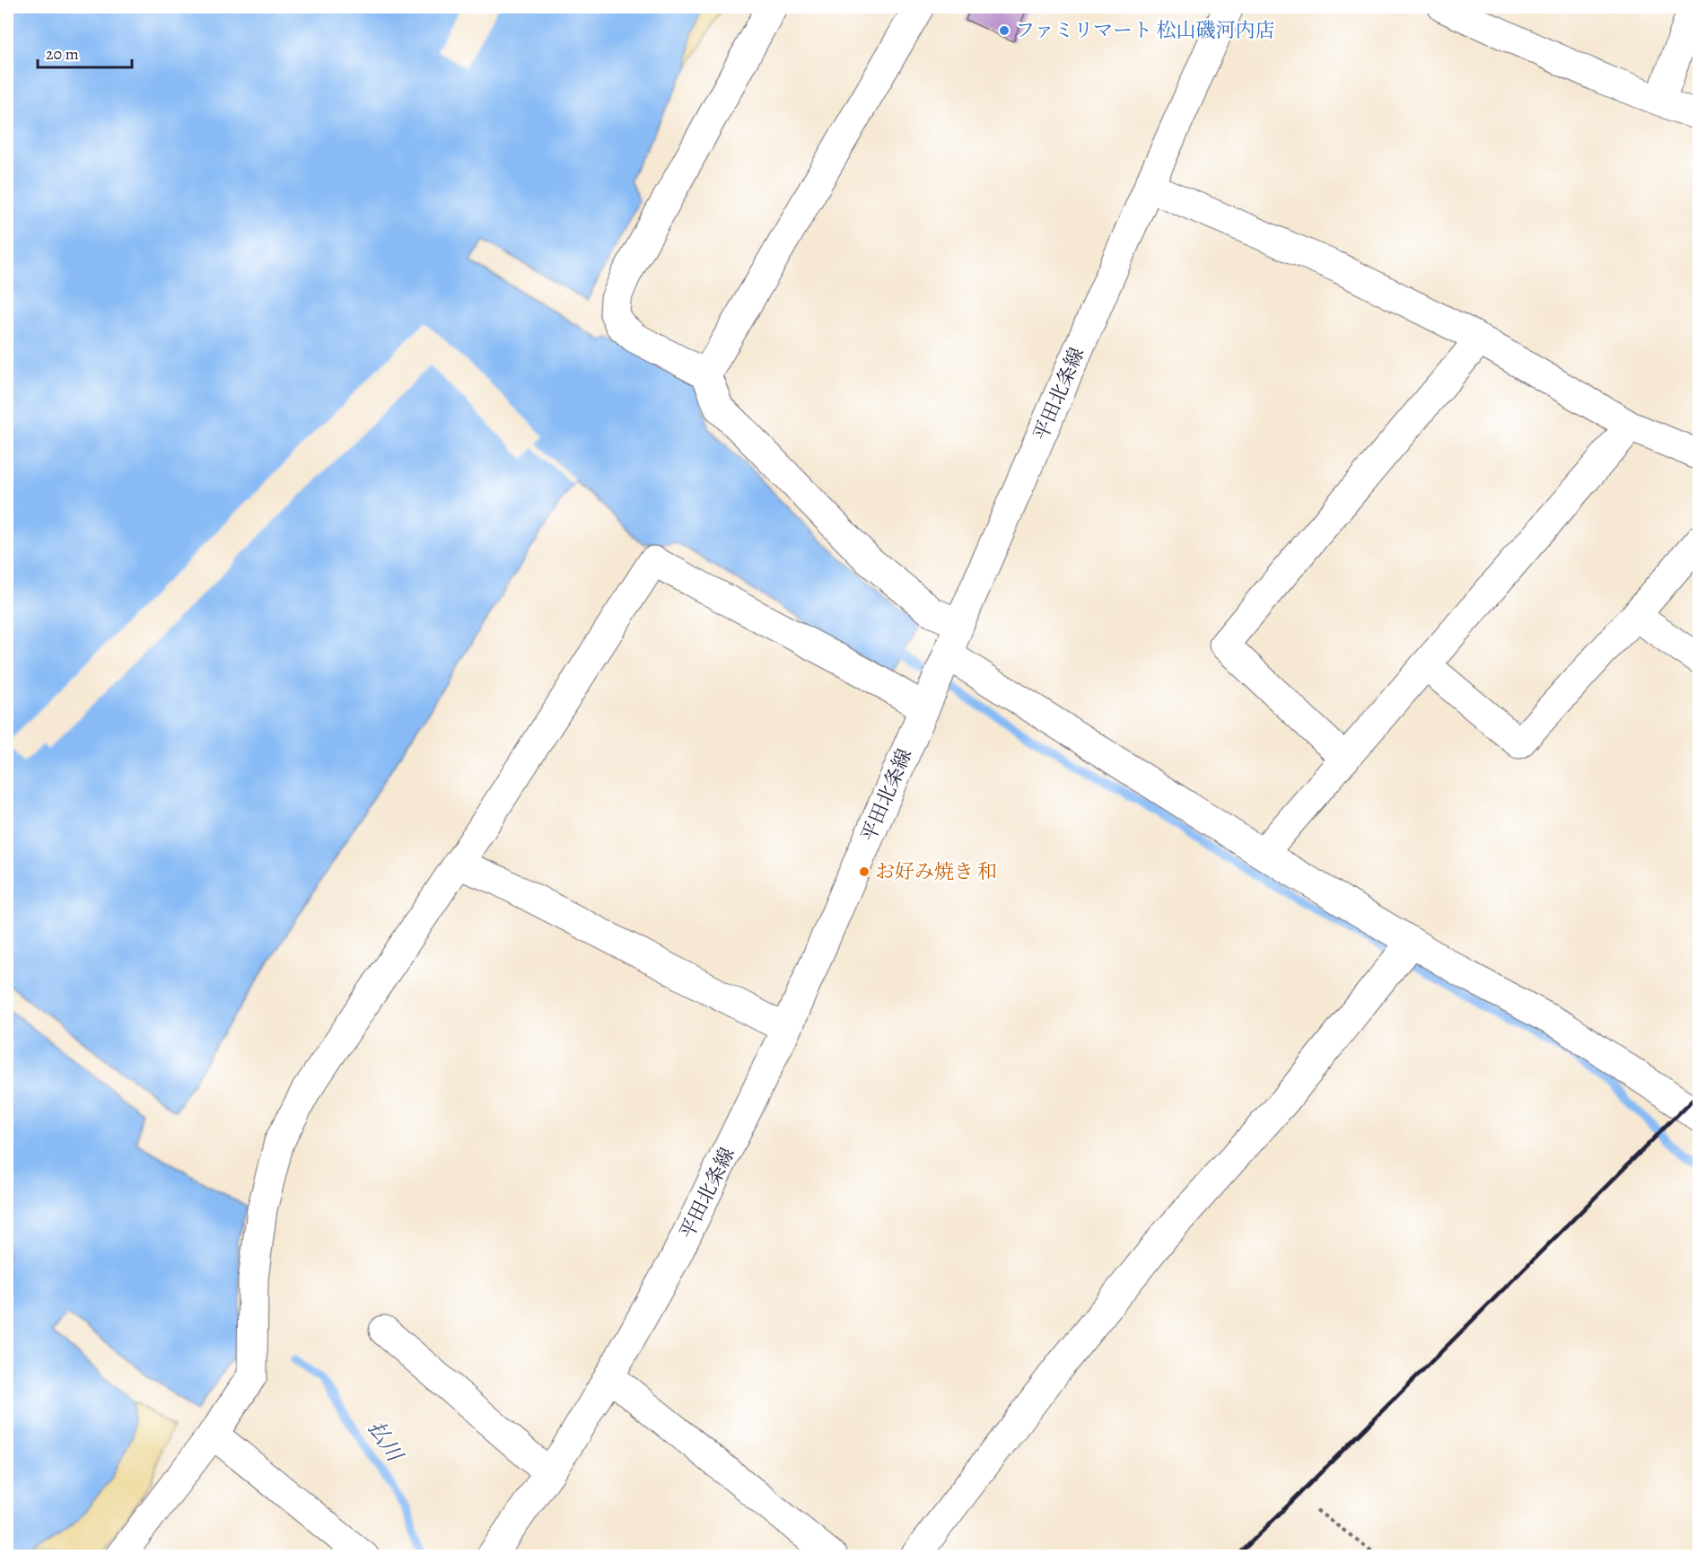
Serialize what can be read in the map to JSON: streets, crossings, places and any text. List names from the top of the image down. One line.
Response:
{"streets":{"street":["平田北条線"]},"water":["払川"],"places":["ファミリマート 松山磯河内店","お好み焼き 和"],"scale_bar":"20 m"}
